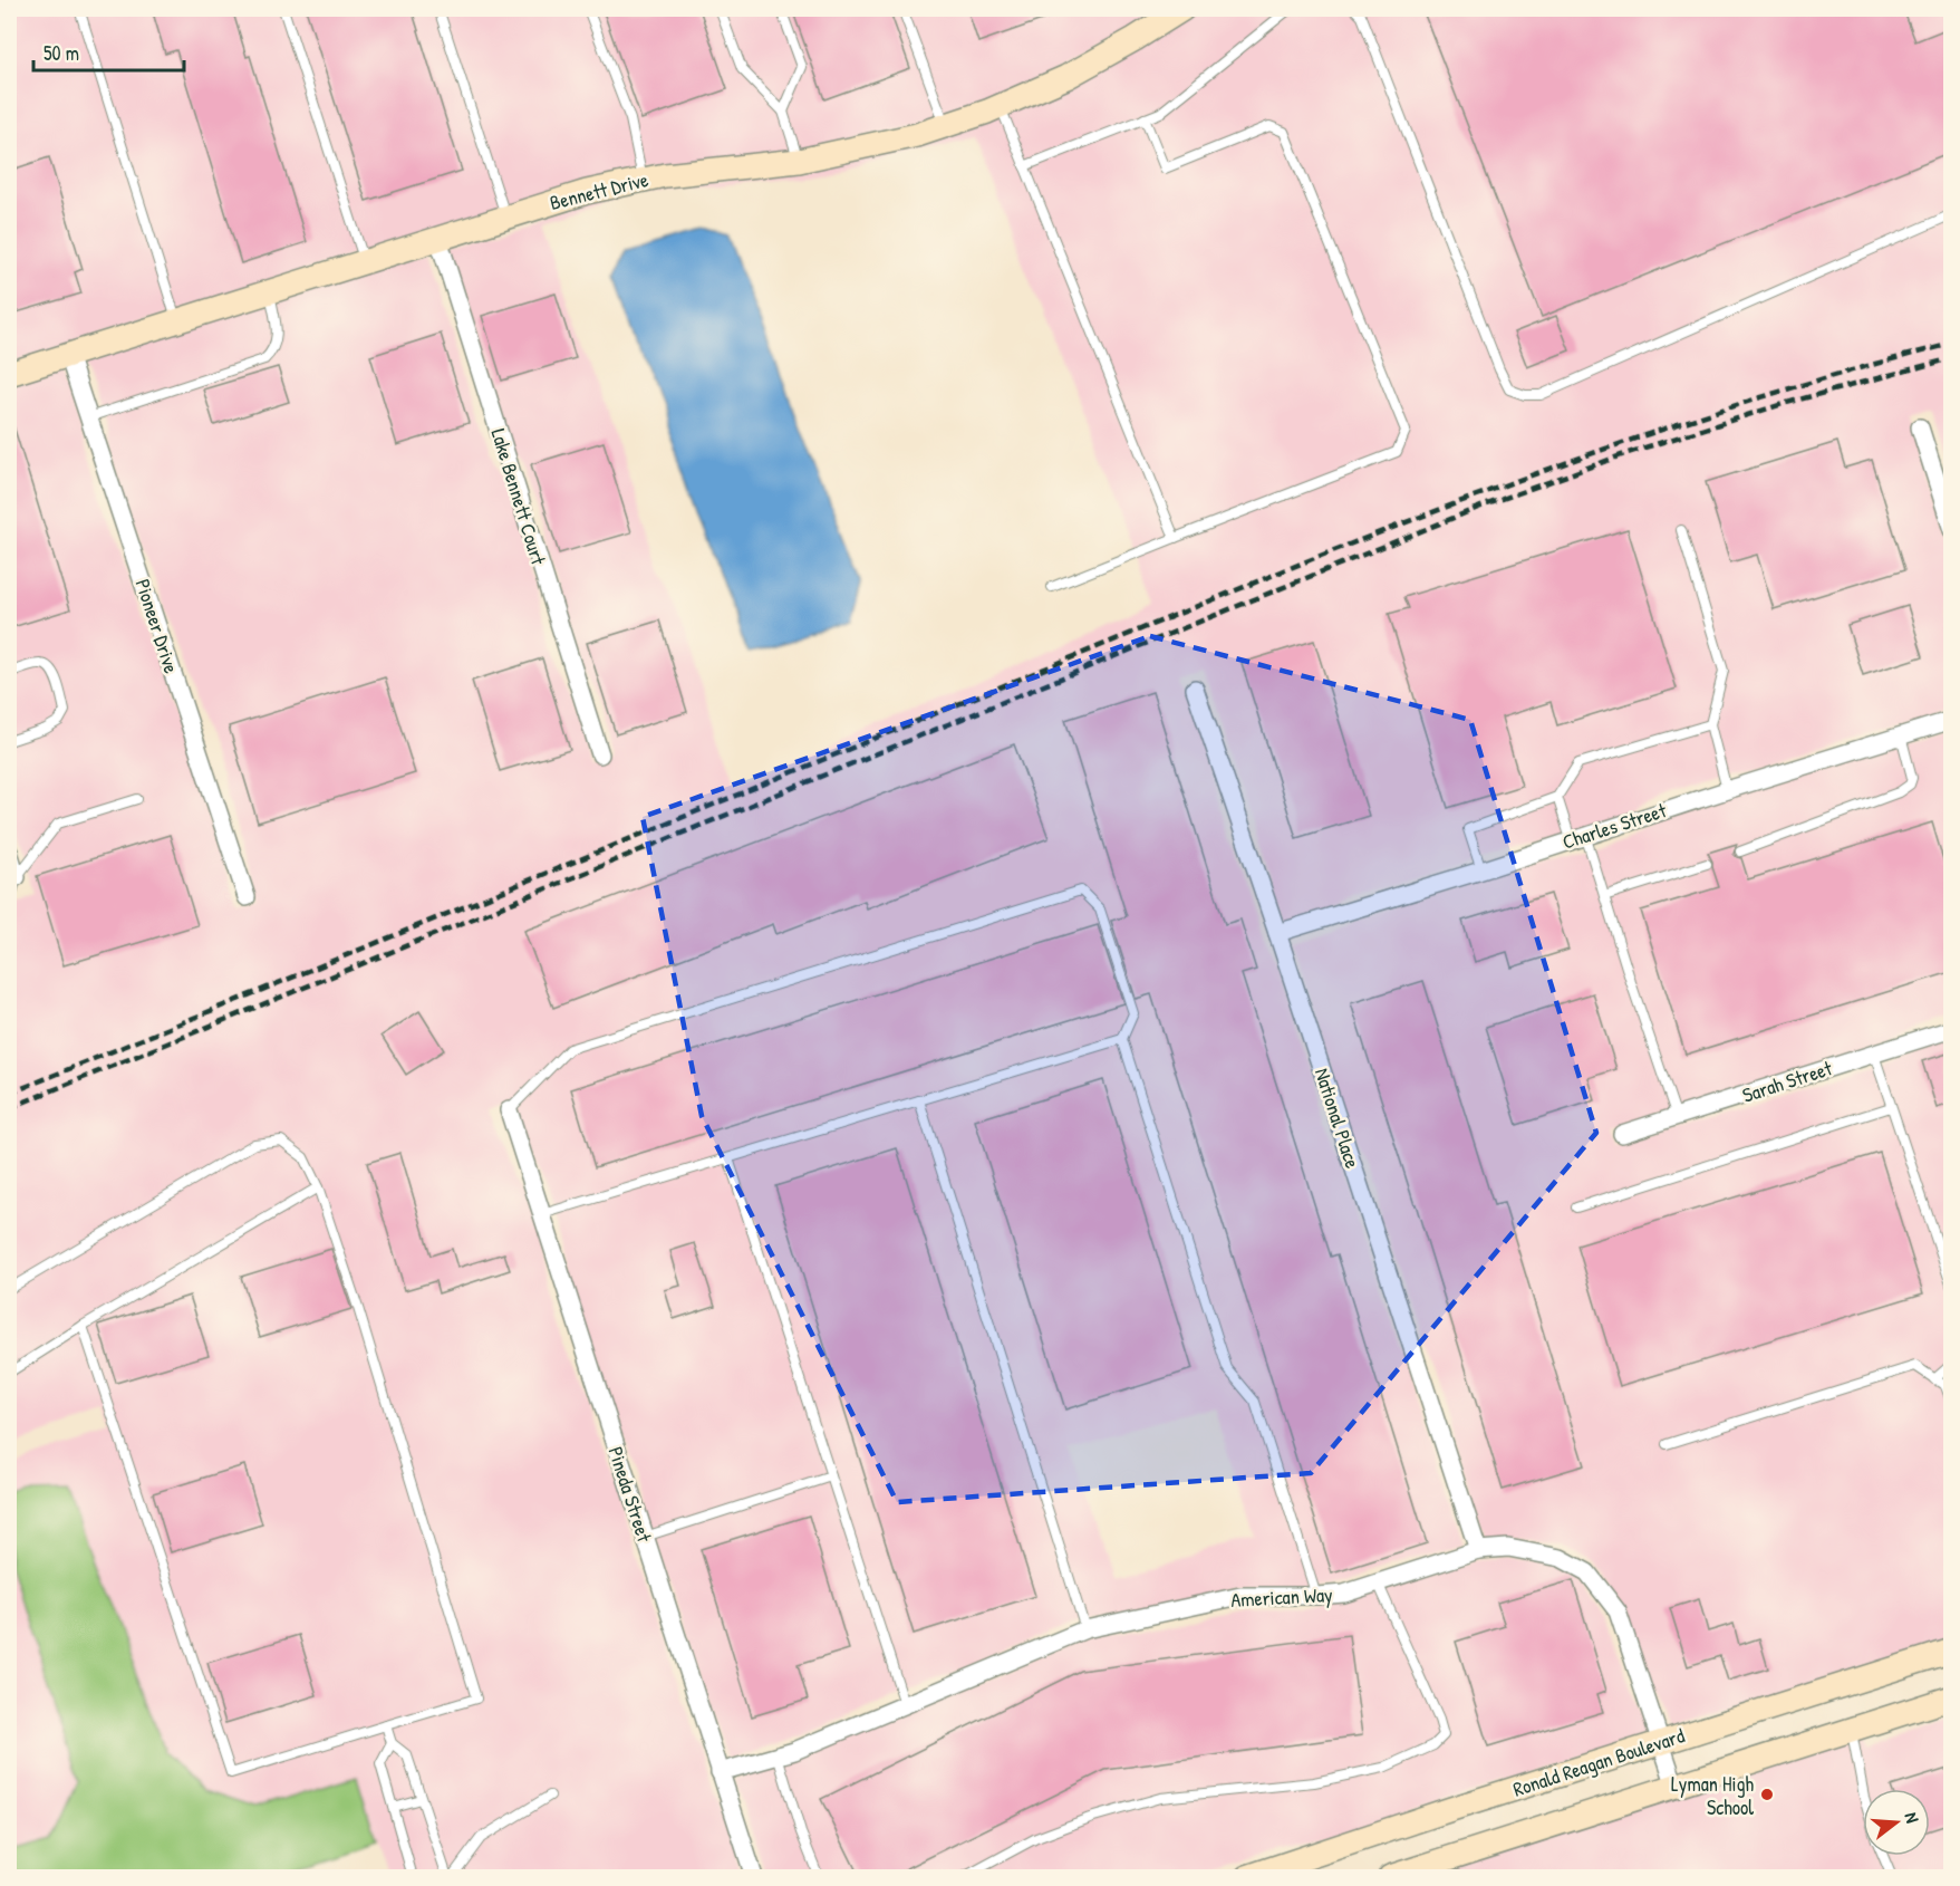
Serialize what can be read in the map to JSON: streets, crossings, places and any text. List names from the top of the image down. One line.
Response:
{"streets":{"main road":["Bennett Drive","Ronald Reagan Boulevard"],"street":["Lake Bennett Court","Pioneer Drive","Charles Street","Sarah Street","National Place","Pineda Street","American Way"]},"crossings":[["Bennett Drive","Lake Bennett Court"],["Bennett Drive","Pioneer Drive"],["Charles Street","National Place"],["National Place","American Way"],["Pineda Street","American Way"],["American Way","Ronald Reagan Boulevard"]],"places":["Lyman High School"],"scale_bar":"50 m","north":"right"}
